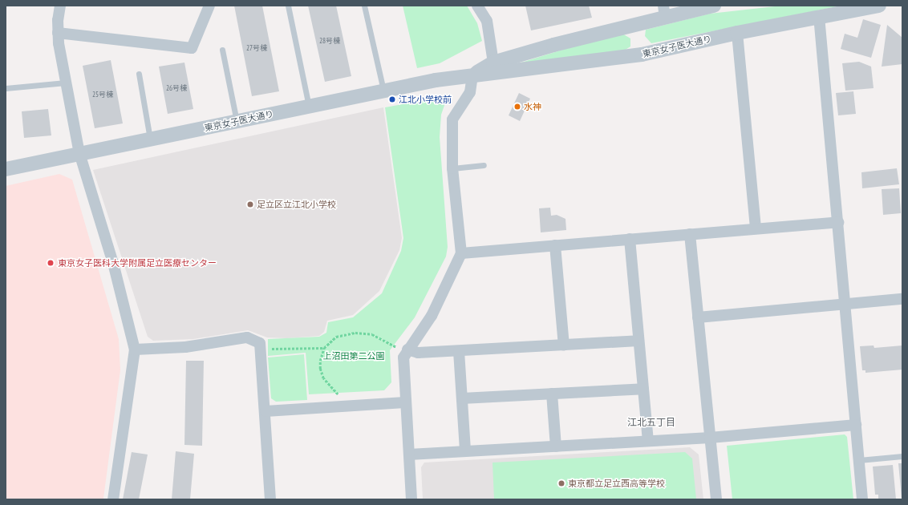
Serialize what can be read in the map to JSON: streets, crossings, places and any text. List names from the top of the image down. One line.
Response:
{"streets":{"street":["東京女子医大通り"]},"districts":["江北五丁目"],"parks":["上沼田第二公園"],"places":["江北小学校前","水神","足立区立江北小学校","東京女子医科大学附属足立医療センター","東京都立足立西高等学校"],"house_numbers":["28号棟","27号棟","26号棟","25号棟"]}
